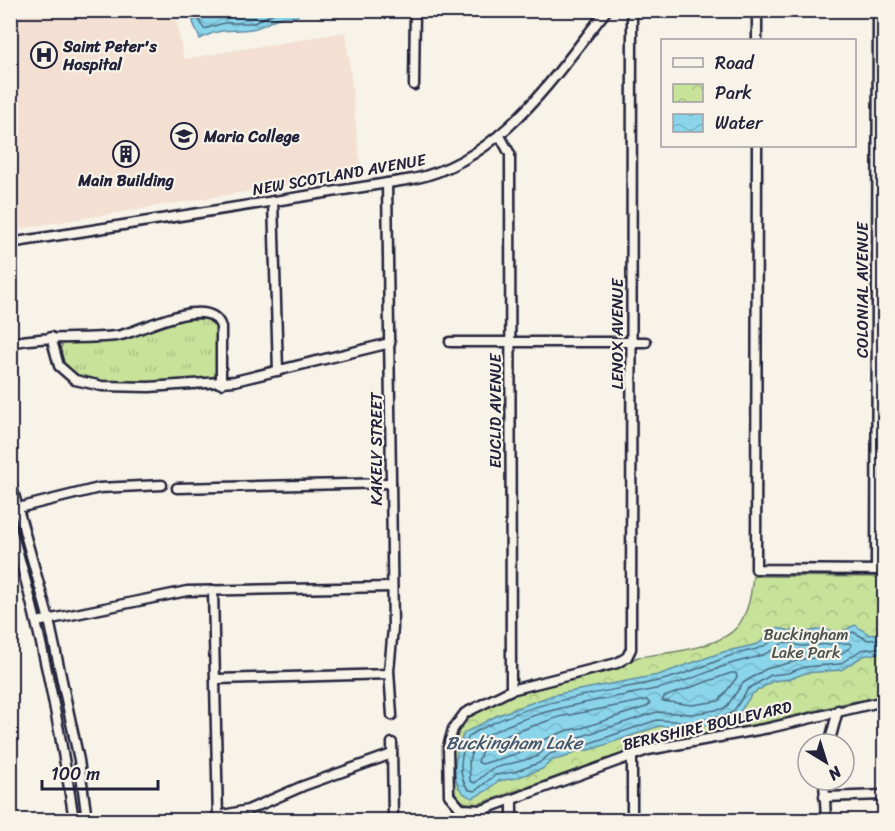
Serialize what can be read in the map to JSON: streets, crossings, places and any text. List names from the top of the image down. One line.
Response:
{"streets":{"street":["NEW SCOTLAND AVENUE","COLONIAL AVENUE","LENOX AVENUE","EUCLID AVENUE","KAKELY STREET","BERKSHIRE BOULEVARD"]},"crossings":[["NEW SCOTLAND AVENUE","EUCLID AVENUE"],["NEW SCOTLAND AVENUE","KAKELY STREET"],["LENOX AVENUE","BERKSHIRE BOULEVARD"],["EUCLID AVENUE","BERKSHIRE BOULEVARD"]],"water":["Buckingham Lake"],"parks":["Buckingham Lake Park"],"places":{"hospital":["Saint Peter's Hospital"],"school or university":["Maria College"],"building":["Main Building"]},"legend":["Road","Park","Water"],"scale_bar":"100 m","north":"bottom right"}
